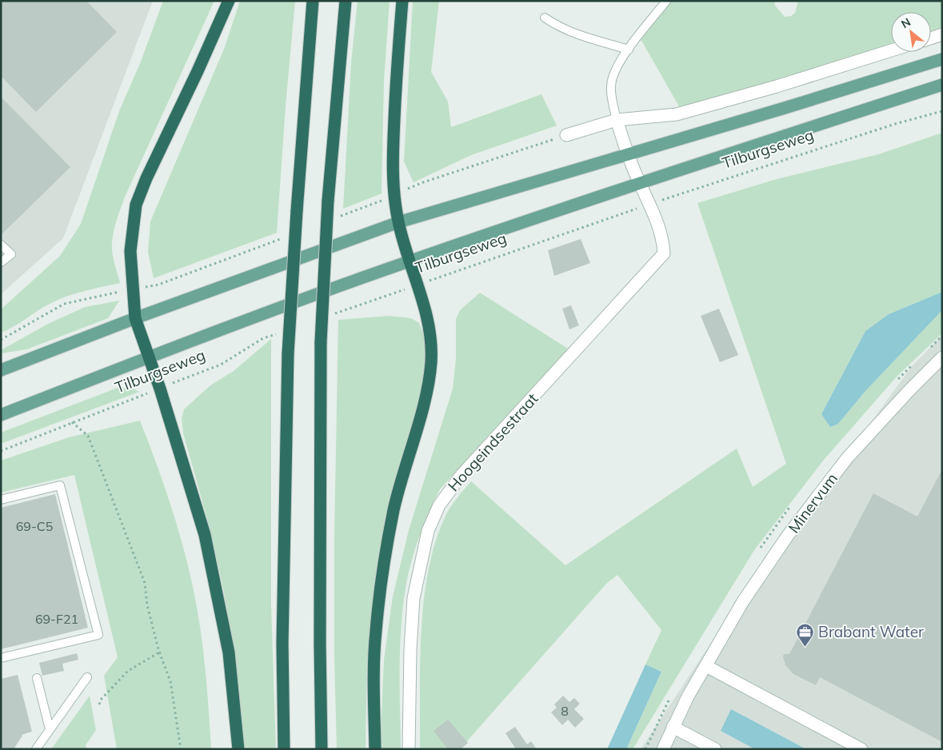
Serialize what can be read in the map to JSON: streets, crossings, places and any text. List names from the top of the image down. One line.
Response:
{"streets":{"main road":["Tilburgseweg"],"street":["Hoogeindsestraat","Minervum"]},"crossings":[["Tilburgseweg","Hoogeindsestraat"]],"places":{"office":["Brabant Water"]},"house_numbers":["69-C5","69-F21","8"],"north":"top left"}
